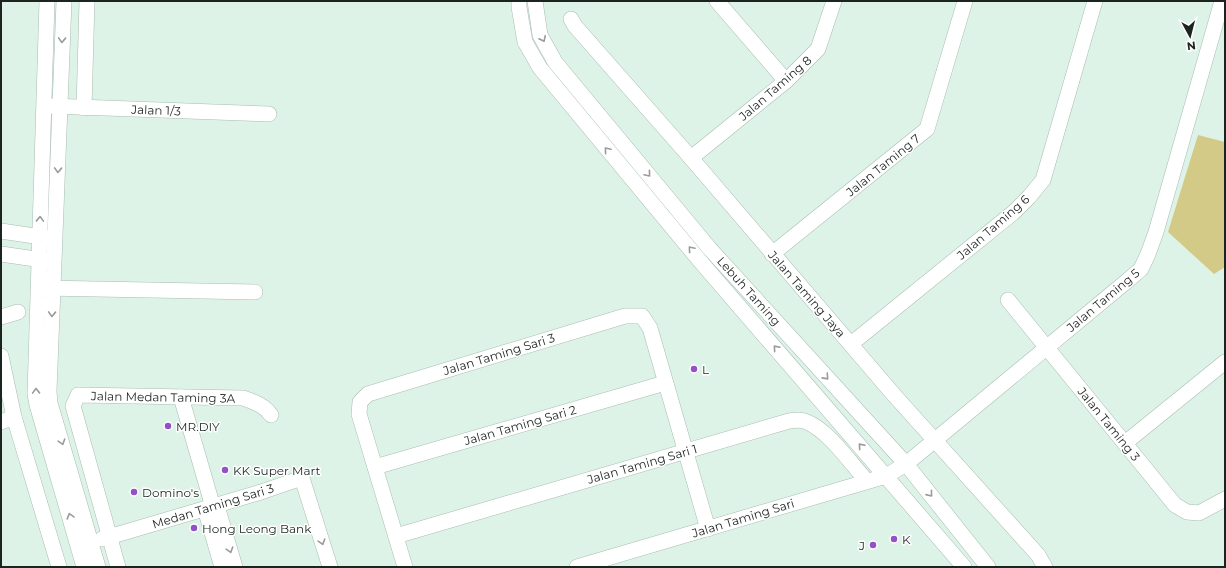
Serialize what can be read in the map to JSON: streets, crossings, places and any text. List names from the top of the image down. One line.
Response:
{"streets":{"street":["Jalan Taming 8","Jalan 1/3","Jalan Taming 7","Jalan Taming 6","Lebuh Taming","Jalan Taming Jaya","Jalan Taming 5","Jalan Taming Sari 3","Jalan Medan Taming 3A","Jalan Taming 3","Jalan Taming Sari 2","Jalan Taming Sari 1","Medan Taming Sari 3","Jalan Taming Sari"]},"crossings":[["Jalan Taming 8","Jalan Taming Jaya"],["Jalan Taming 7","Jalan Taming Jaya"],["Jalan Taming 6","Jalan Taming Jaya"],["Lebuh Taming","Jalan Taming 5"],["Lebuh Taming","Jalan Taming Sari"],["Jalan Taming Jaya","Jalan Taming 5"],["Jalan Taming 5","Jalan Taming 3"],["Jalan Taming 5","Jalan Taming Sari"],["Jalan Taming Sari 3","Jalan Taming Sari 2"],["Jalan Medan Taming 3A","Medan Taming Sari 3"],["Jalan Taming Sari 1","Jalan Taming Sari"]],"places":["L","MR.DIY","KK Super Mart","Domino's","Hong Leong Bank","K","J"],"north":"bottom"}
